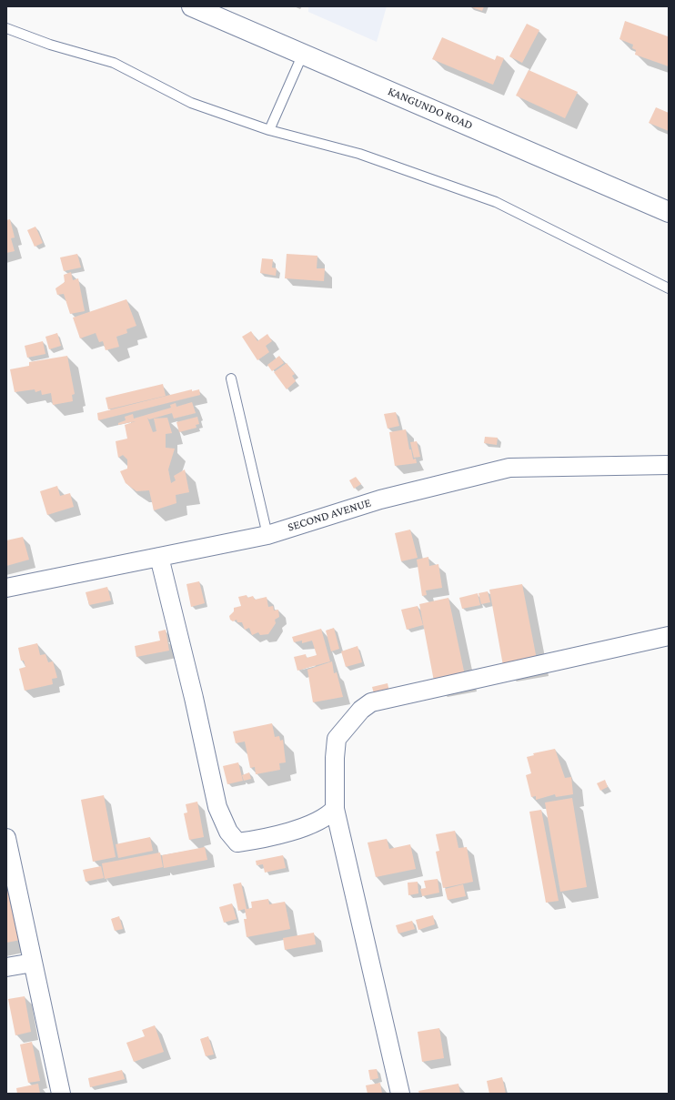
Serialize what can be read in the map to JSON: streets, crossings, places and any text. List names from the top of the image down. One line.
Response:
{"streets":{"highway":["KANGUNDO ROAD"],"street":["SECOND AVENUE"]}}
